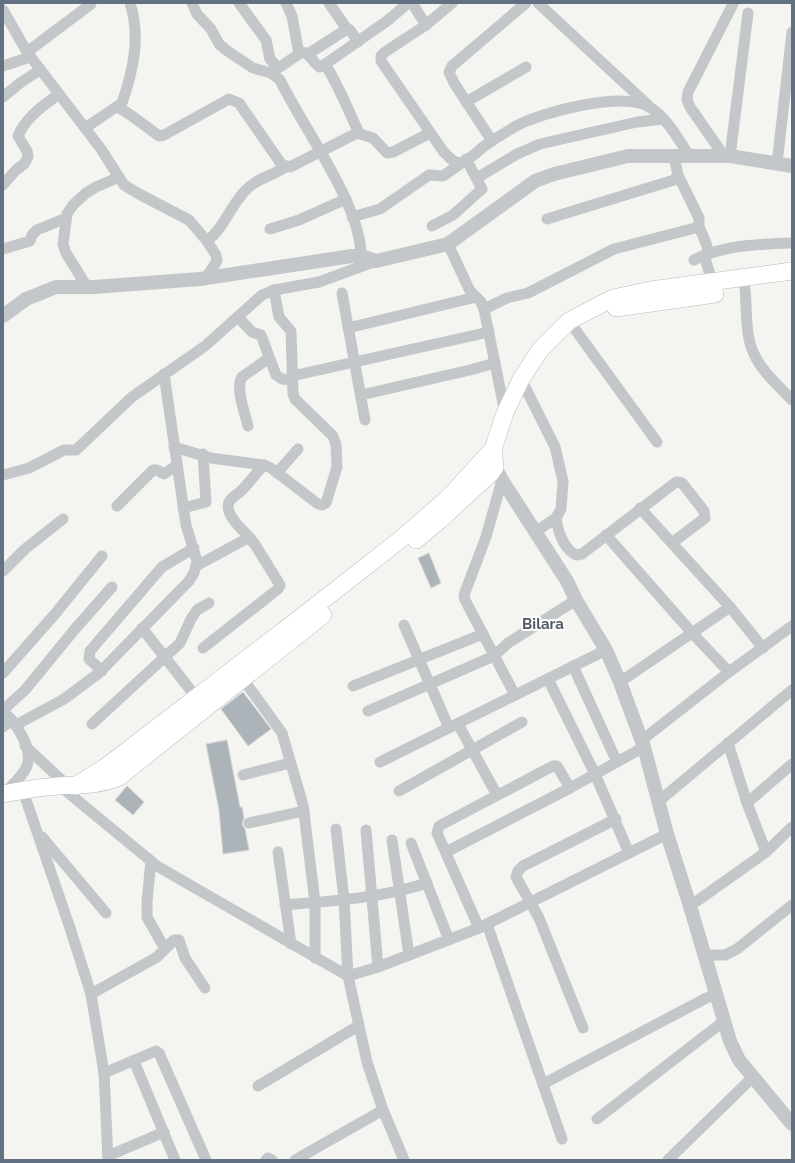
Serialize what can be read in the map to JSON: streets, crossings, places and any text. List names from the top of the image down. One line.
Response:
{"districts":["Bilara"]}
